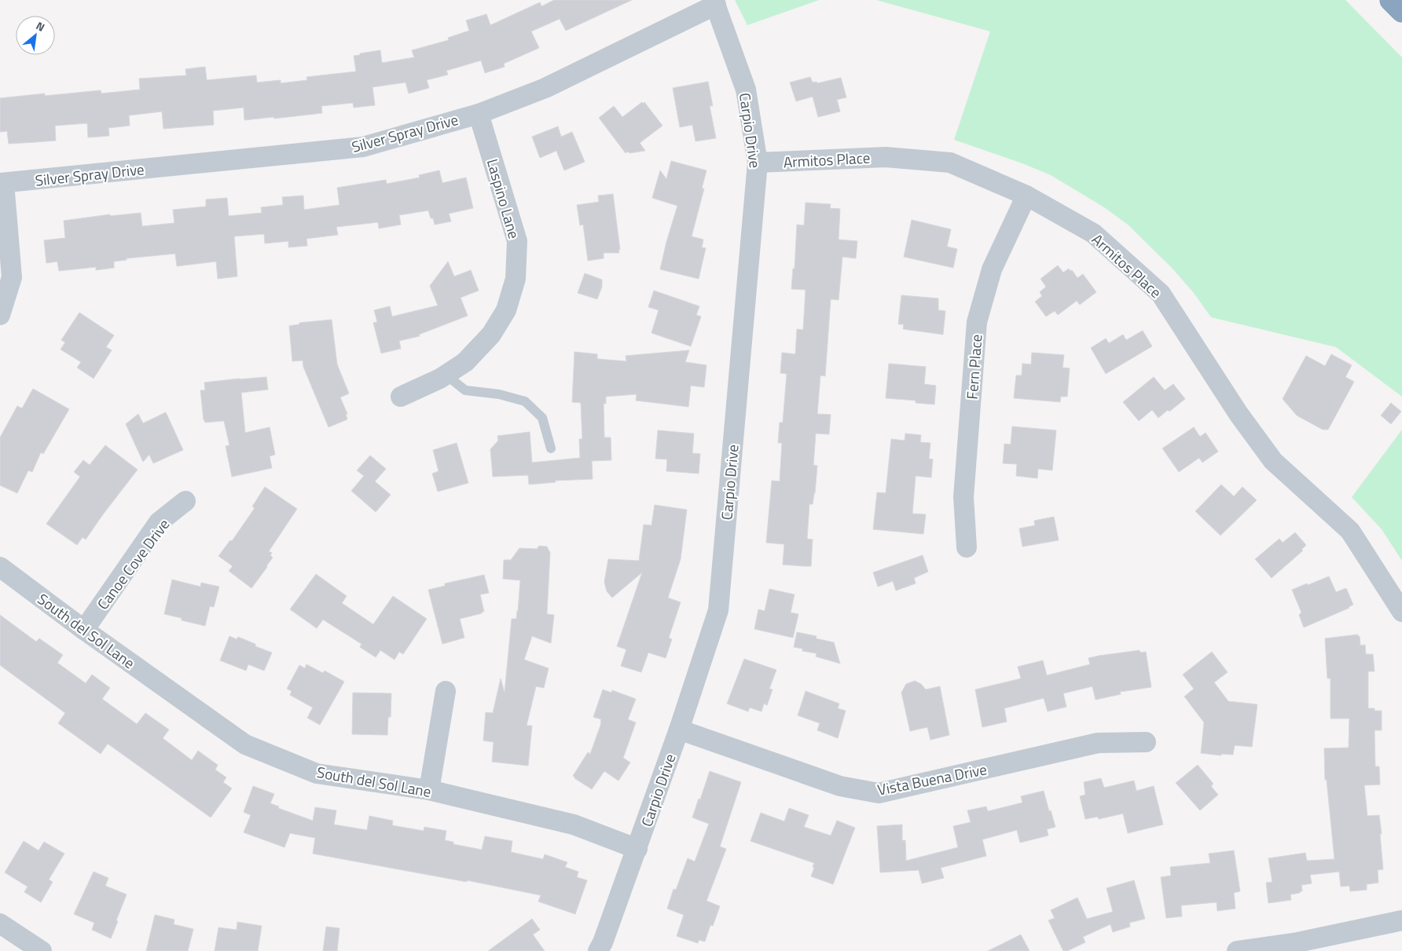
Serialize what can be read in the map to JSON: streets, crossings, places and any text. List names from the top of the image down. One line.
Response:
{"streets":{"street":["Carpio Drive","Silver Spray Drive","Armitos Place","Laspino Lane","Fern Place","Canoe Cove Drive","South del Sol Lane","Vista Buena Drive"]},"crossings":[["Carpio Drive","Silver Spray Drive"],["Carpio Drive","Armitos Place"],["Carpio Drive","South del Sol Lane"],["Carpio Drive","Vista Buena Drive"],["Silver Spray Drive","Laspino Lane"],["Armitos Place","Fern Place"],["Canoe Cove Drive","South del Sol Lane"]],"north":"top right"}
